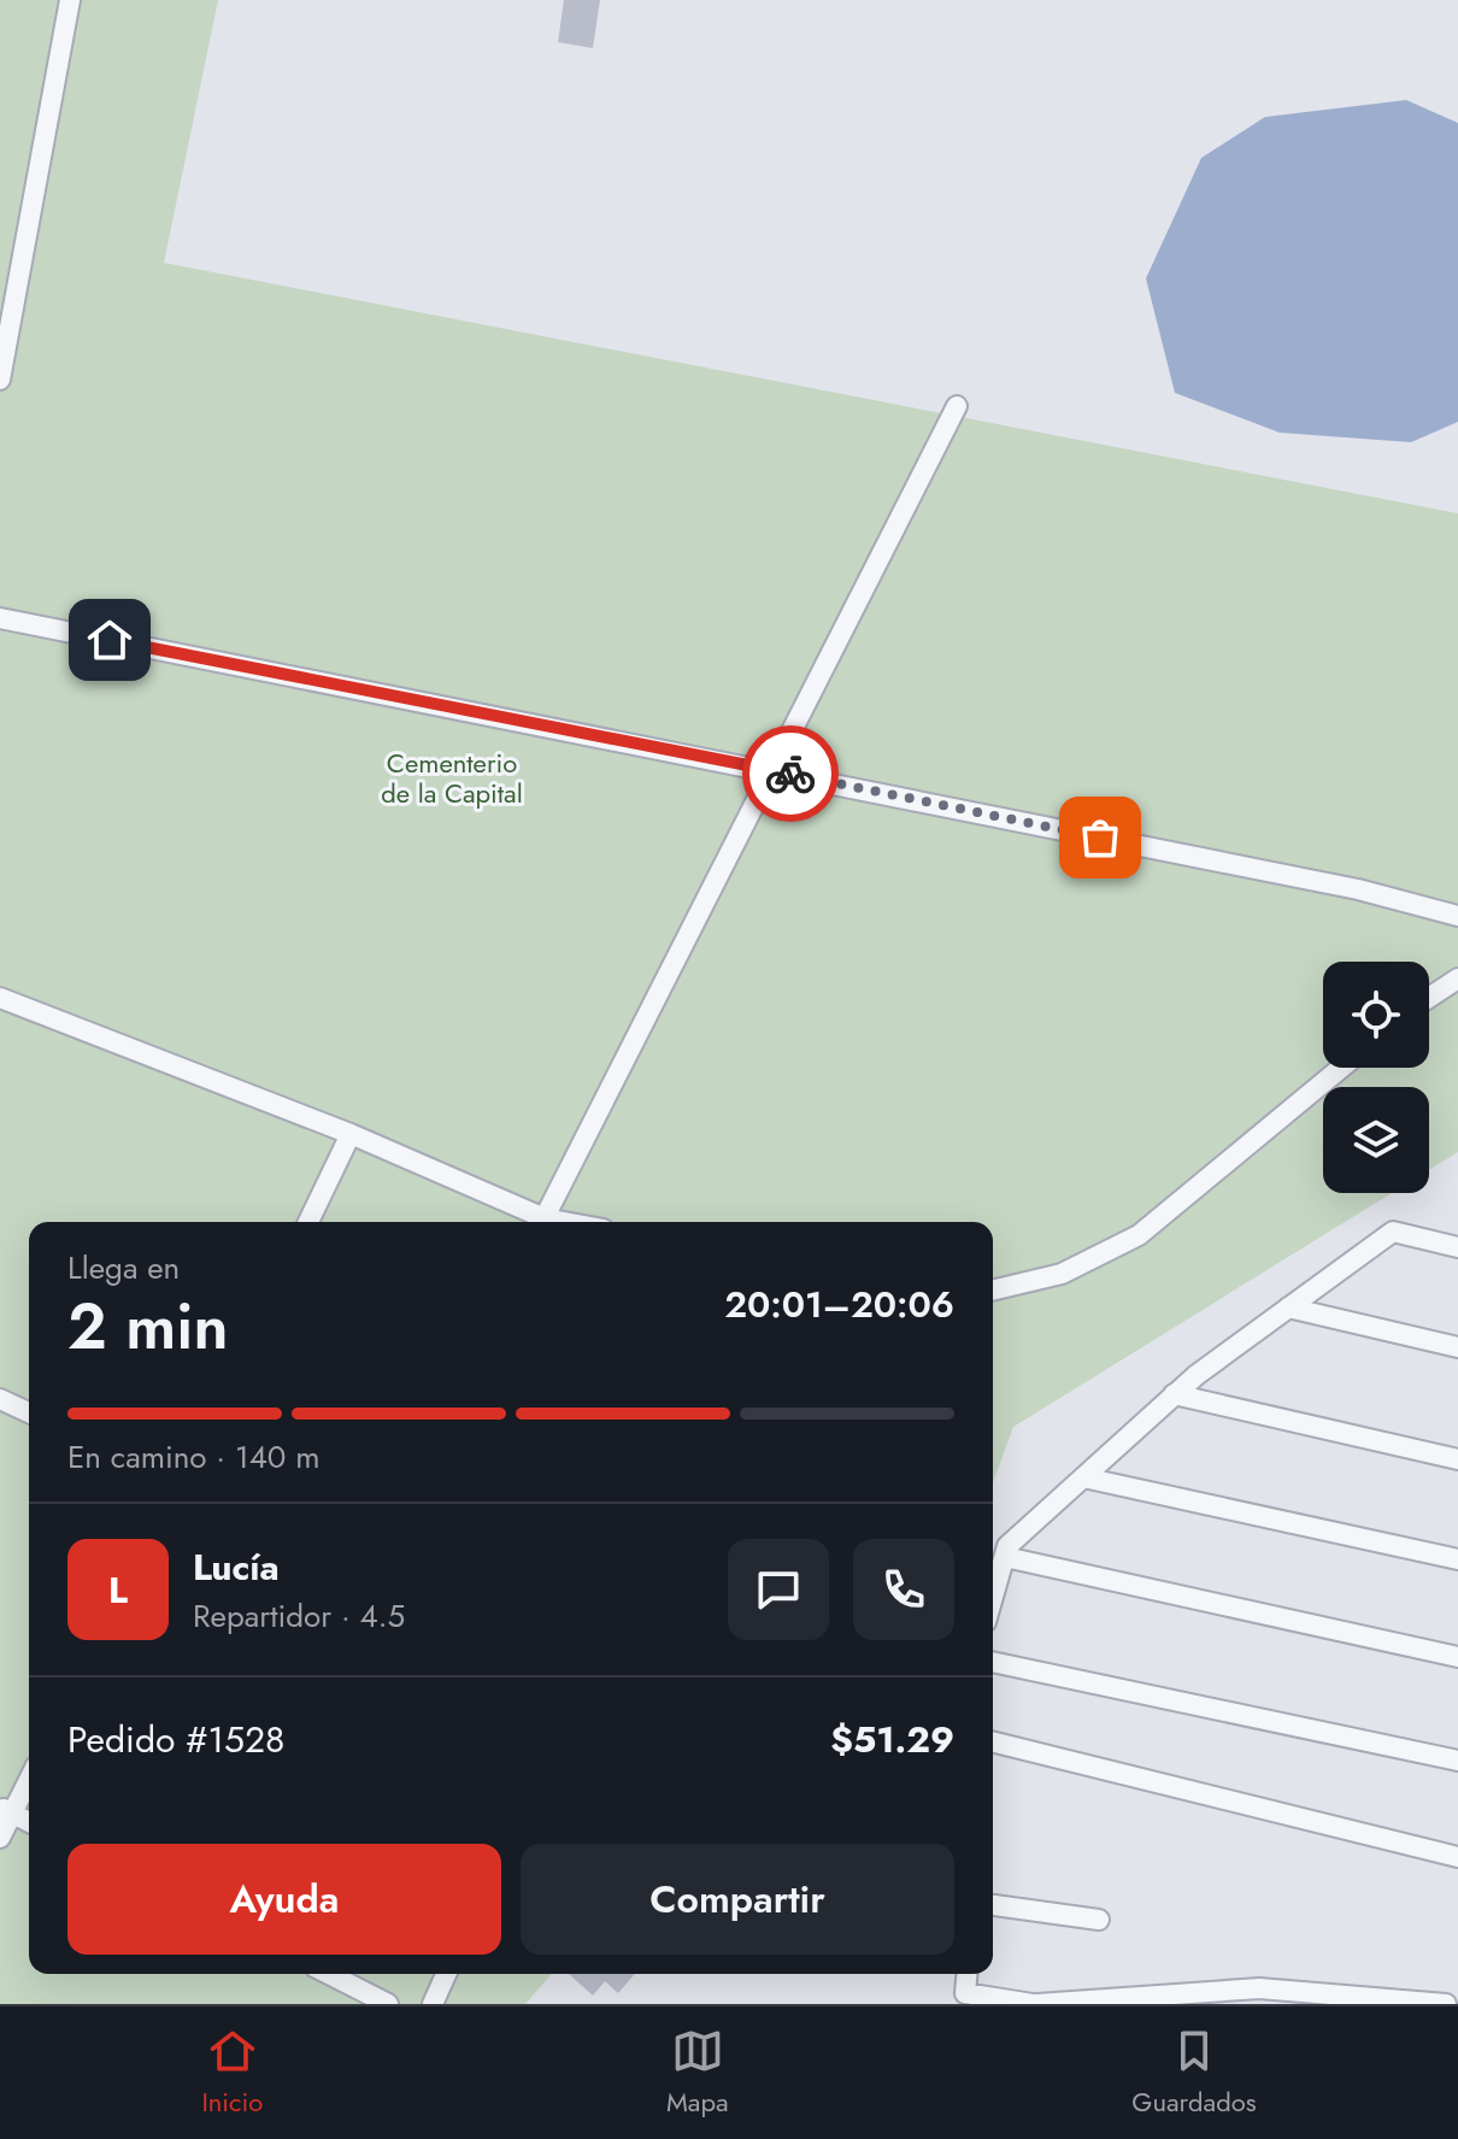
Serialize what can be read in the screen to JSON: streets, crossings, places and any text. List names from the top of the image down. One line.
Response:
{"parks":["Cementerio de la Capital"],"page":{"heading":["2 min","Llega en","20:01–20:06"],"panel":["Lucía","Repartidor · 4.5","Pedido #1528","$51.29"],"bar":"En camino · 140 m","round":"L","buttons":["Ayuda","Compartir"],"tabs":["Inicio","Mapa","Guardados"]}}
